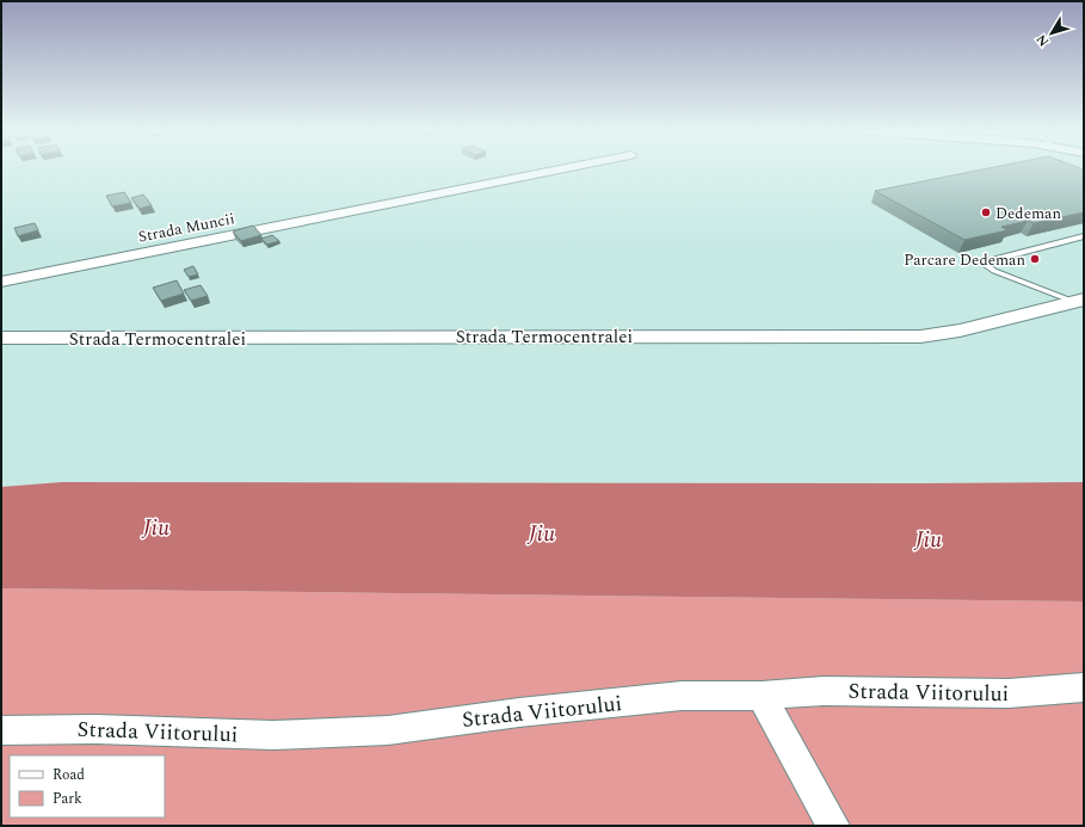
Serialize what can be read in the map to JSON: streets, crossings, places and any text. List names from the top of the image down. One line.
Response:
{"streets":{"street":["Strada Muncii","Strada Termocentralei","Strada Viitorului"]},"water":["Jiu"],"places":["Dedeman","Parcare Dedeman"],"legend":["Road","Park"],"north":"bottom left"}
